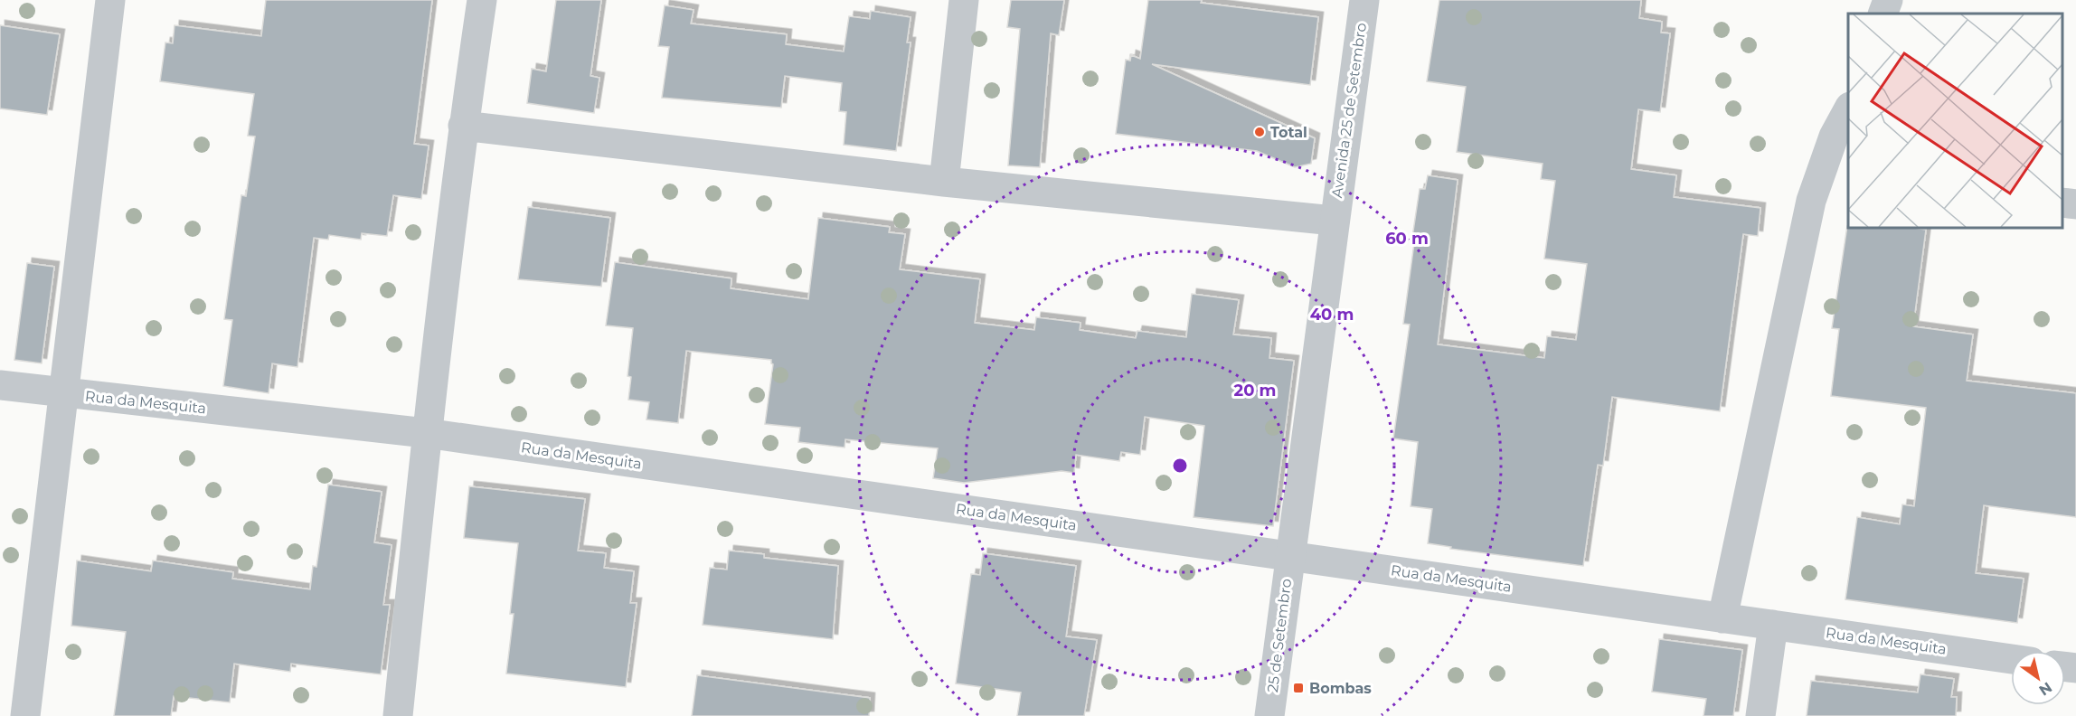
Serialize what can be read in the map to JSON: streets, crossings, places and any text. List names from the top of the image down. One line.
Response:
{"streets":{"street":["Avenida 25 de Setembro","Rua da Mesquita","25 de Setembro"]},"crossings":[["Avenida 25 de Setembro","Rua da Mesquita"],["Avenida 25 de Setembro","25 de Setembro"],["Rua da Mesquita","25 de Setembro"]],"places":{"other":["Total"],"transit":["Bombas"]},"north":"bottom right","rings":["60 m","40 m","20 m"]}
